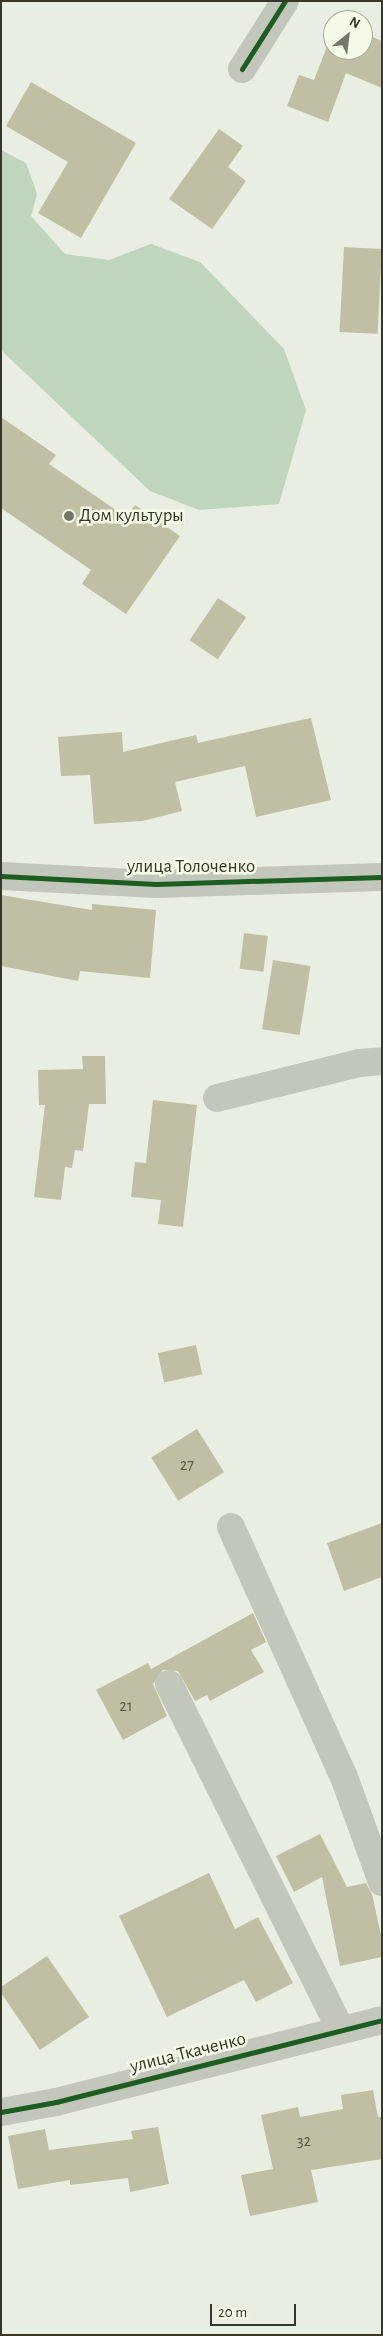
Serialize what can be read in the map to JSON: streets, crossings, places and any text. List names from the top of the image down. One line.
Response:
{"streets":{"street":["улица Толоченко","улица Ткаченко"]},"places":["Дом культуры"],"house_numbers":["27","21","32"],"scale_bar":"20 m","north":"top right"}
